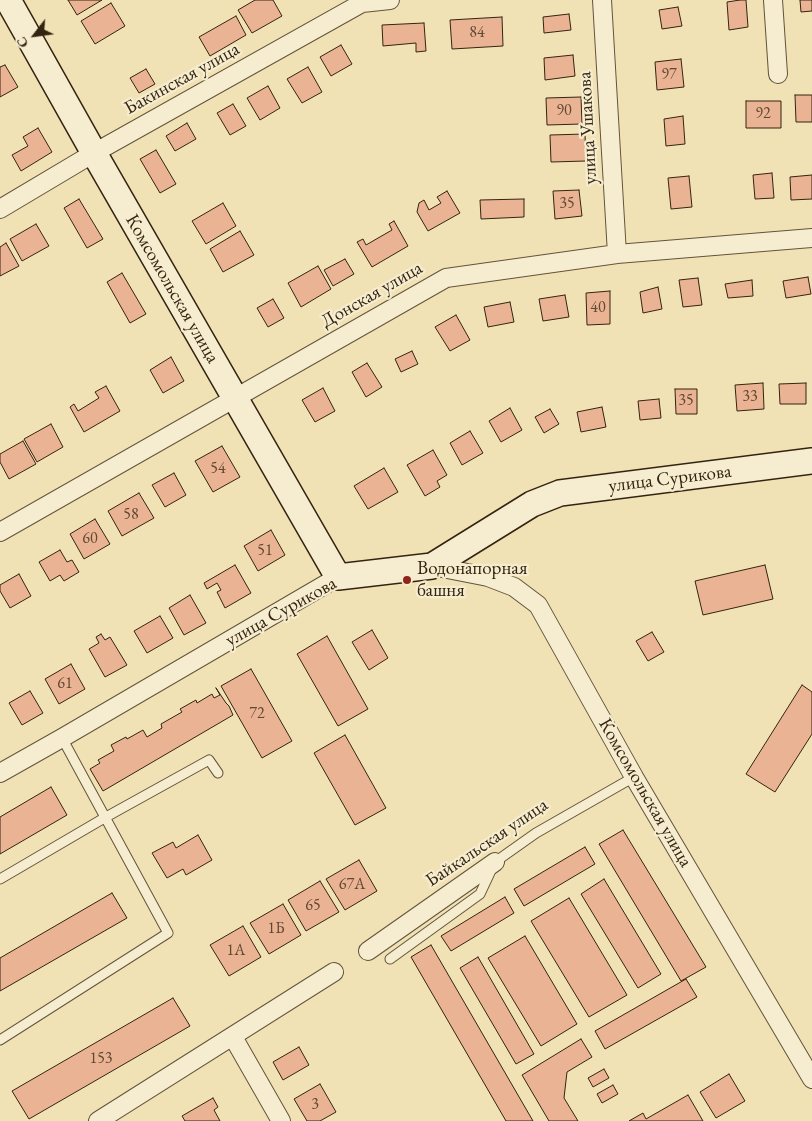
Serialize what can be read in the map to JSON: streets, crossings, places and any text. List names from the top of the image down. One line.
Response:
{"streets":{"street":["Бакинская улица","улица Ушакова","Комсомольская улица","Донская улица","улица Сурикова","Байкальская улица"]},"crossings":[["Бакинская улица","Комсомольская улица"],["улица Ушакова","Донская улица"],["Комсомольская улица","Донская улица"],["Комсомольская улица","улица Сурикова"],["Комсомольская улица","Байкальская улица"]],"places":["Водонапорная башня"],"house_numbers":["84","97","90","92","35","40","33","35","54","58","60","51","61","72","67А","65","1Б","1А","153","3"],"north":"bottom left"}
